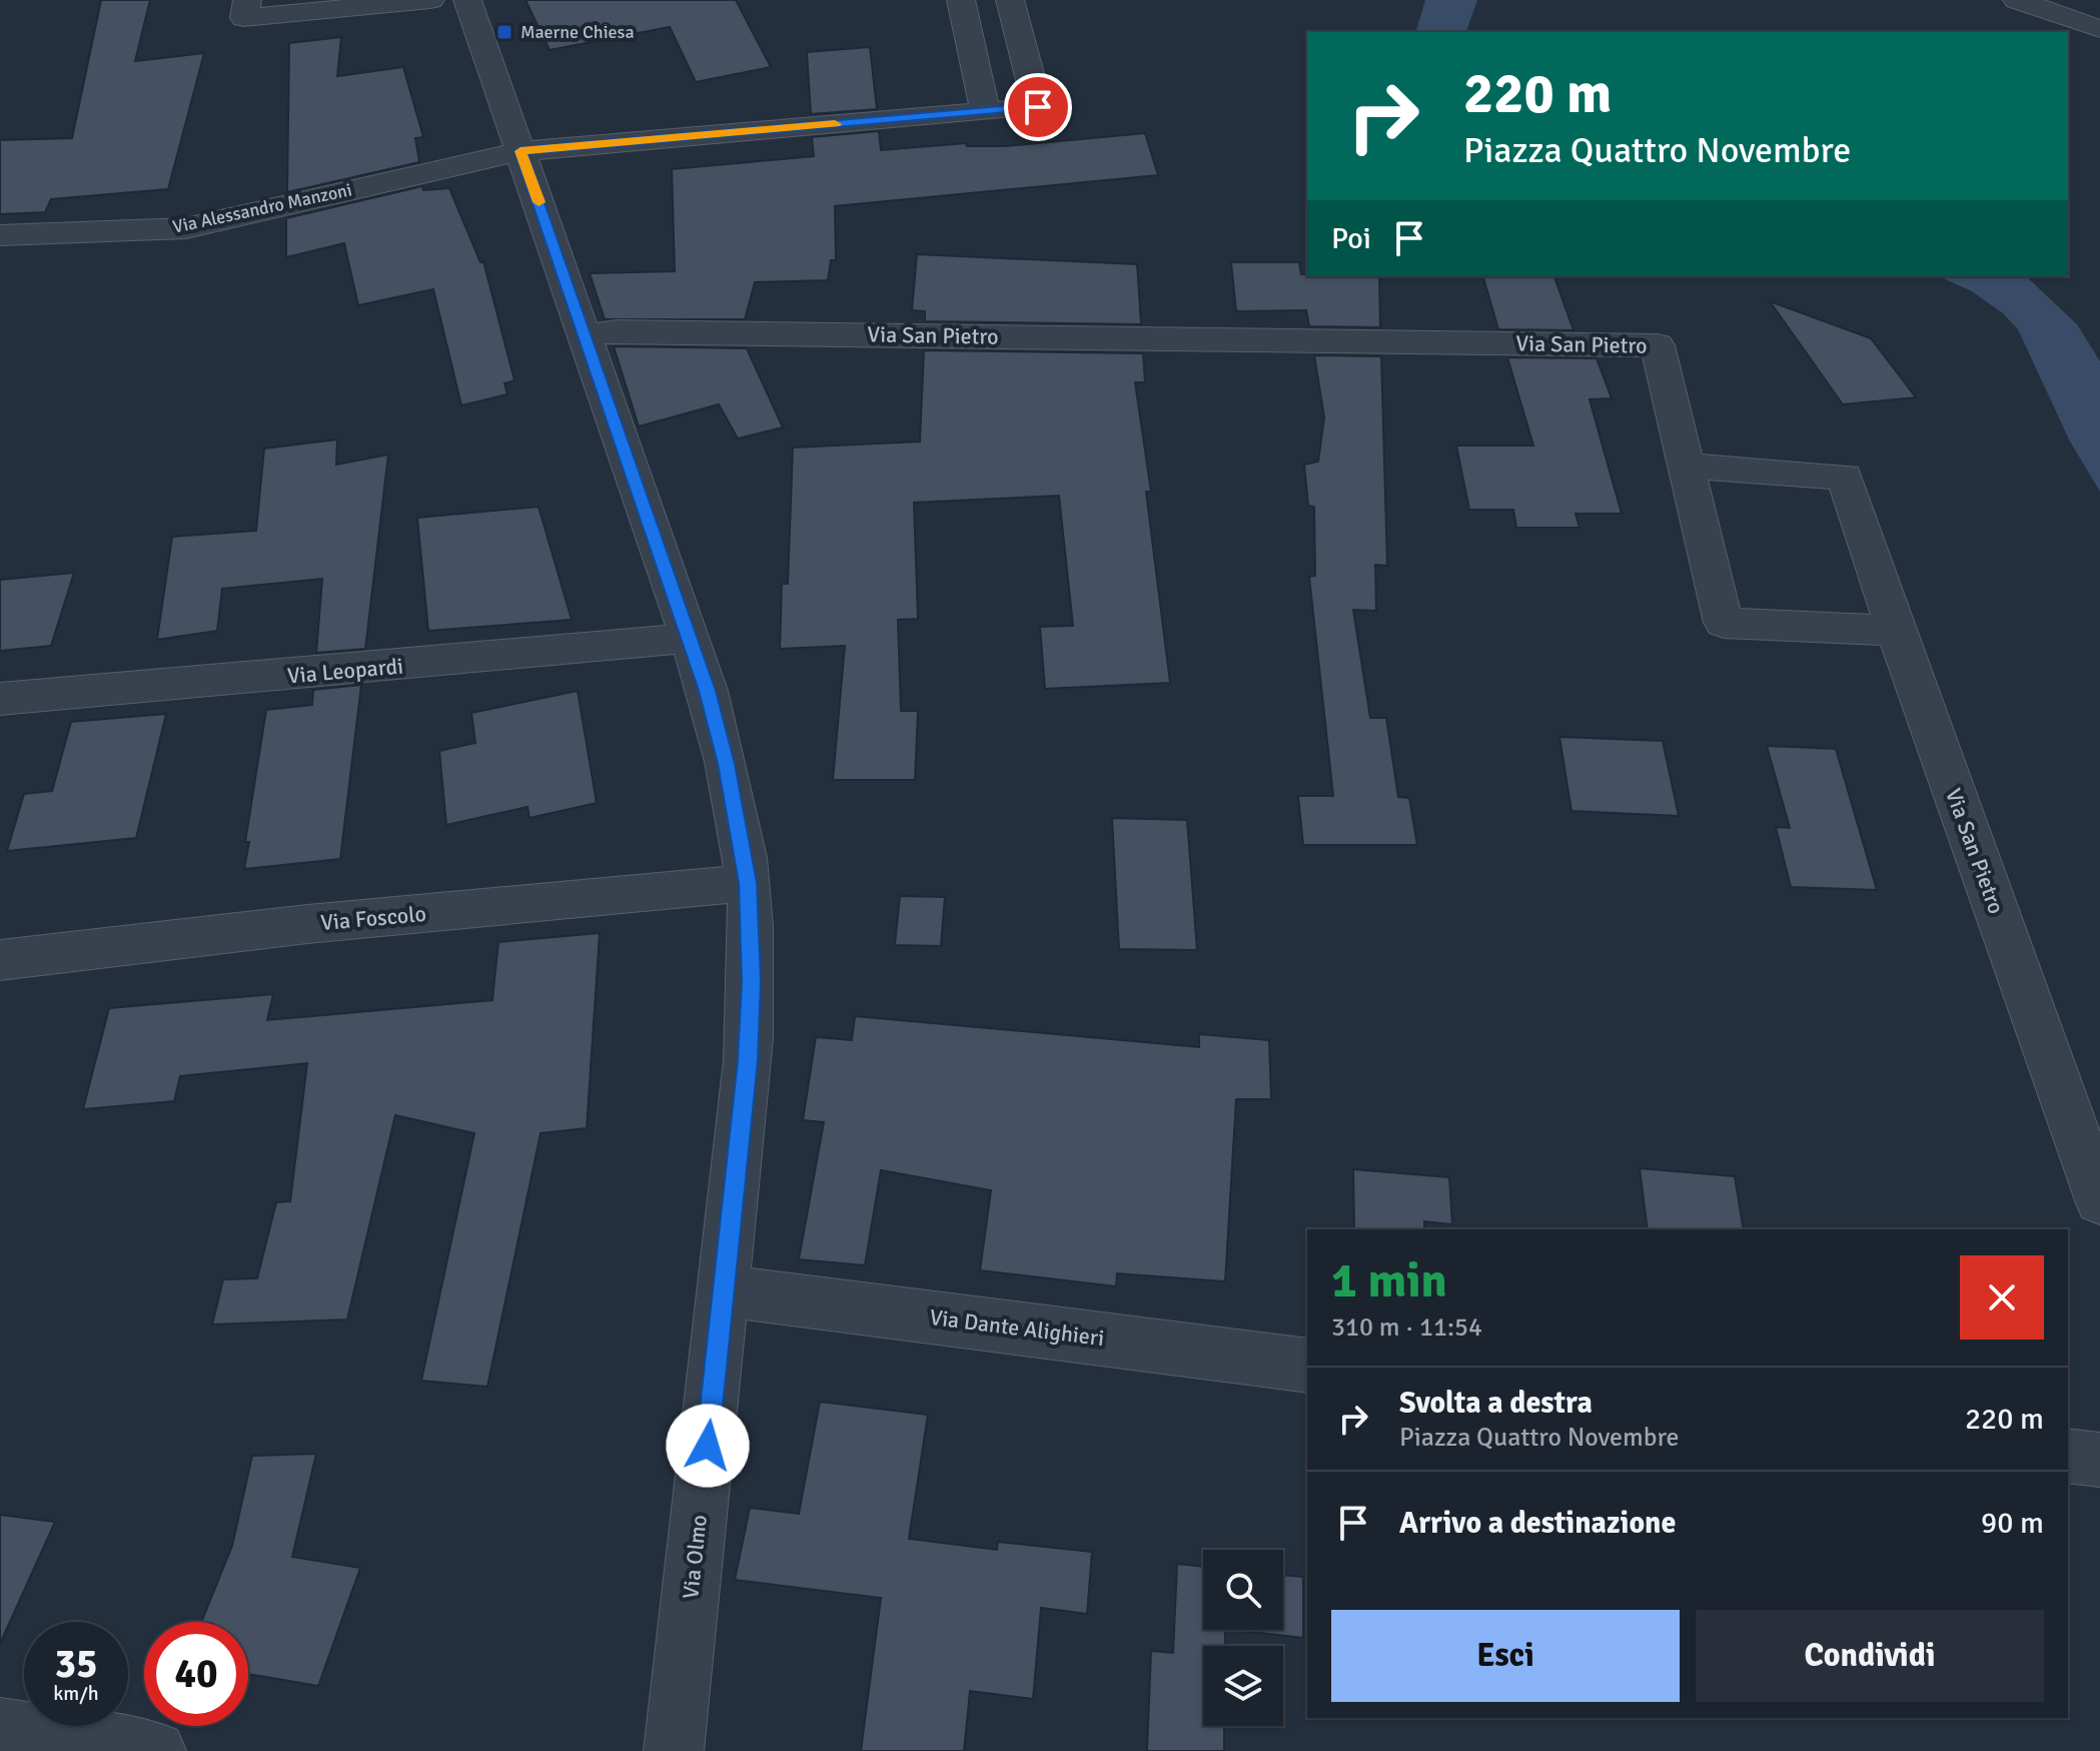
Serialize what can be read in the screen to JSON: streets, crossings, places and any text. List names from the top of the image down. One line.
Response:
{"streets":{"street":["Via Alessandro Manzoni","Via San Pietro","Via Leopardi","Via Foscolo","Via Dante Alighieri","Via Olmo"]},"crossings":[["Via Alessandro Manzoni","Via Olmo"],["Via San Pietro","Via Olmo"],["Via Leopardi","Via Olmo"],["Via Foscolo","Via Olmo"],["Via Dante Alighieri","Via Olmo"]],"places":{"transit":["Maerne Chiesa"]},"page":{"turn":["220 m","Piazza Quattro Novembre"],"then":"Poi","heading":["1 min","310 m · 11:54"],"list":[{"name":"Svolta a destra","note":"Piazza Quattro Novembre","value":"220 m"},{"name":"Arrivo a destinazione","value":"90 m"}],"buttons":["Esci","Condividi"],"speed":"35 km/h","limit":"40"}}
